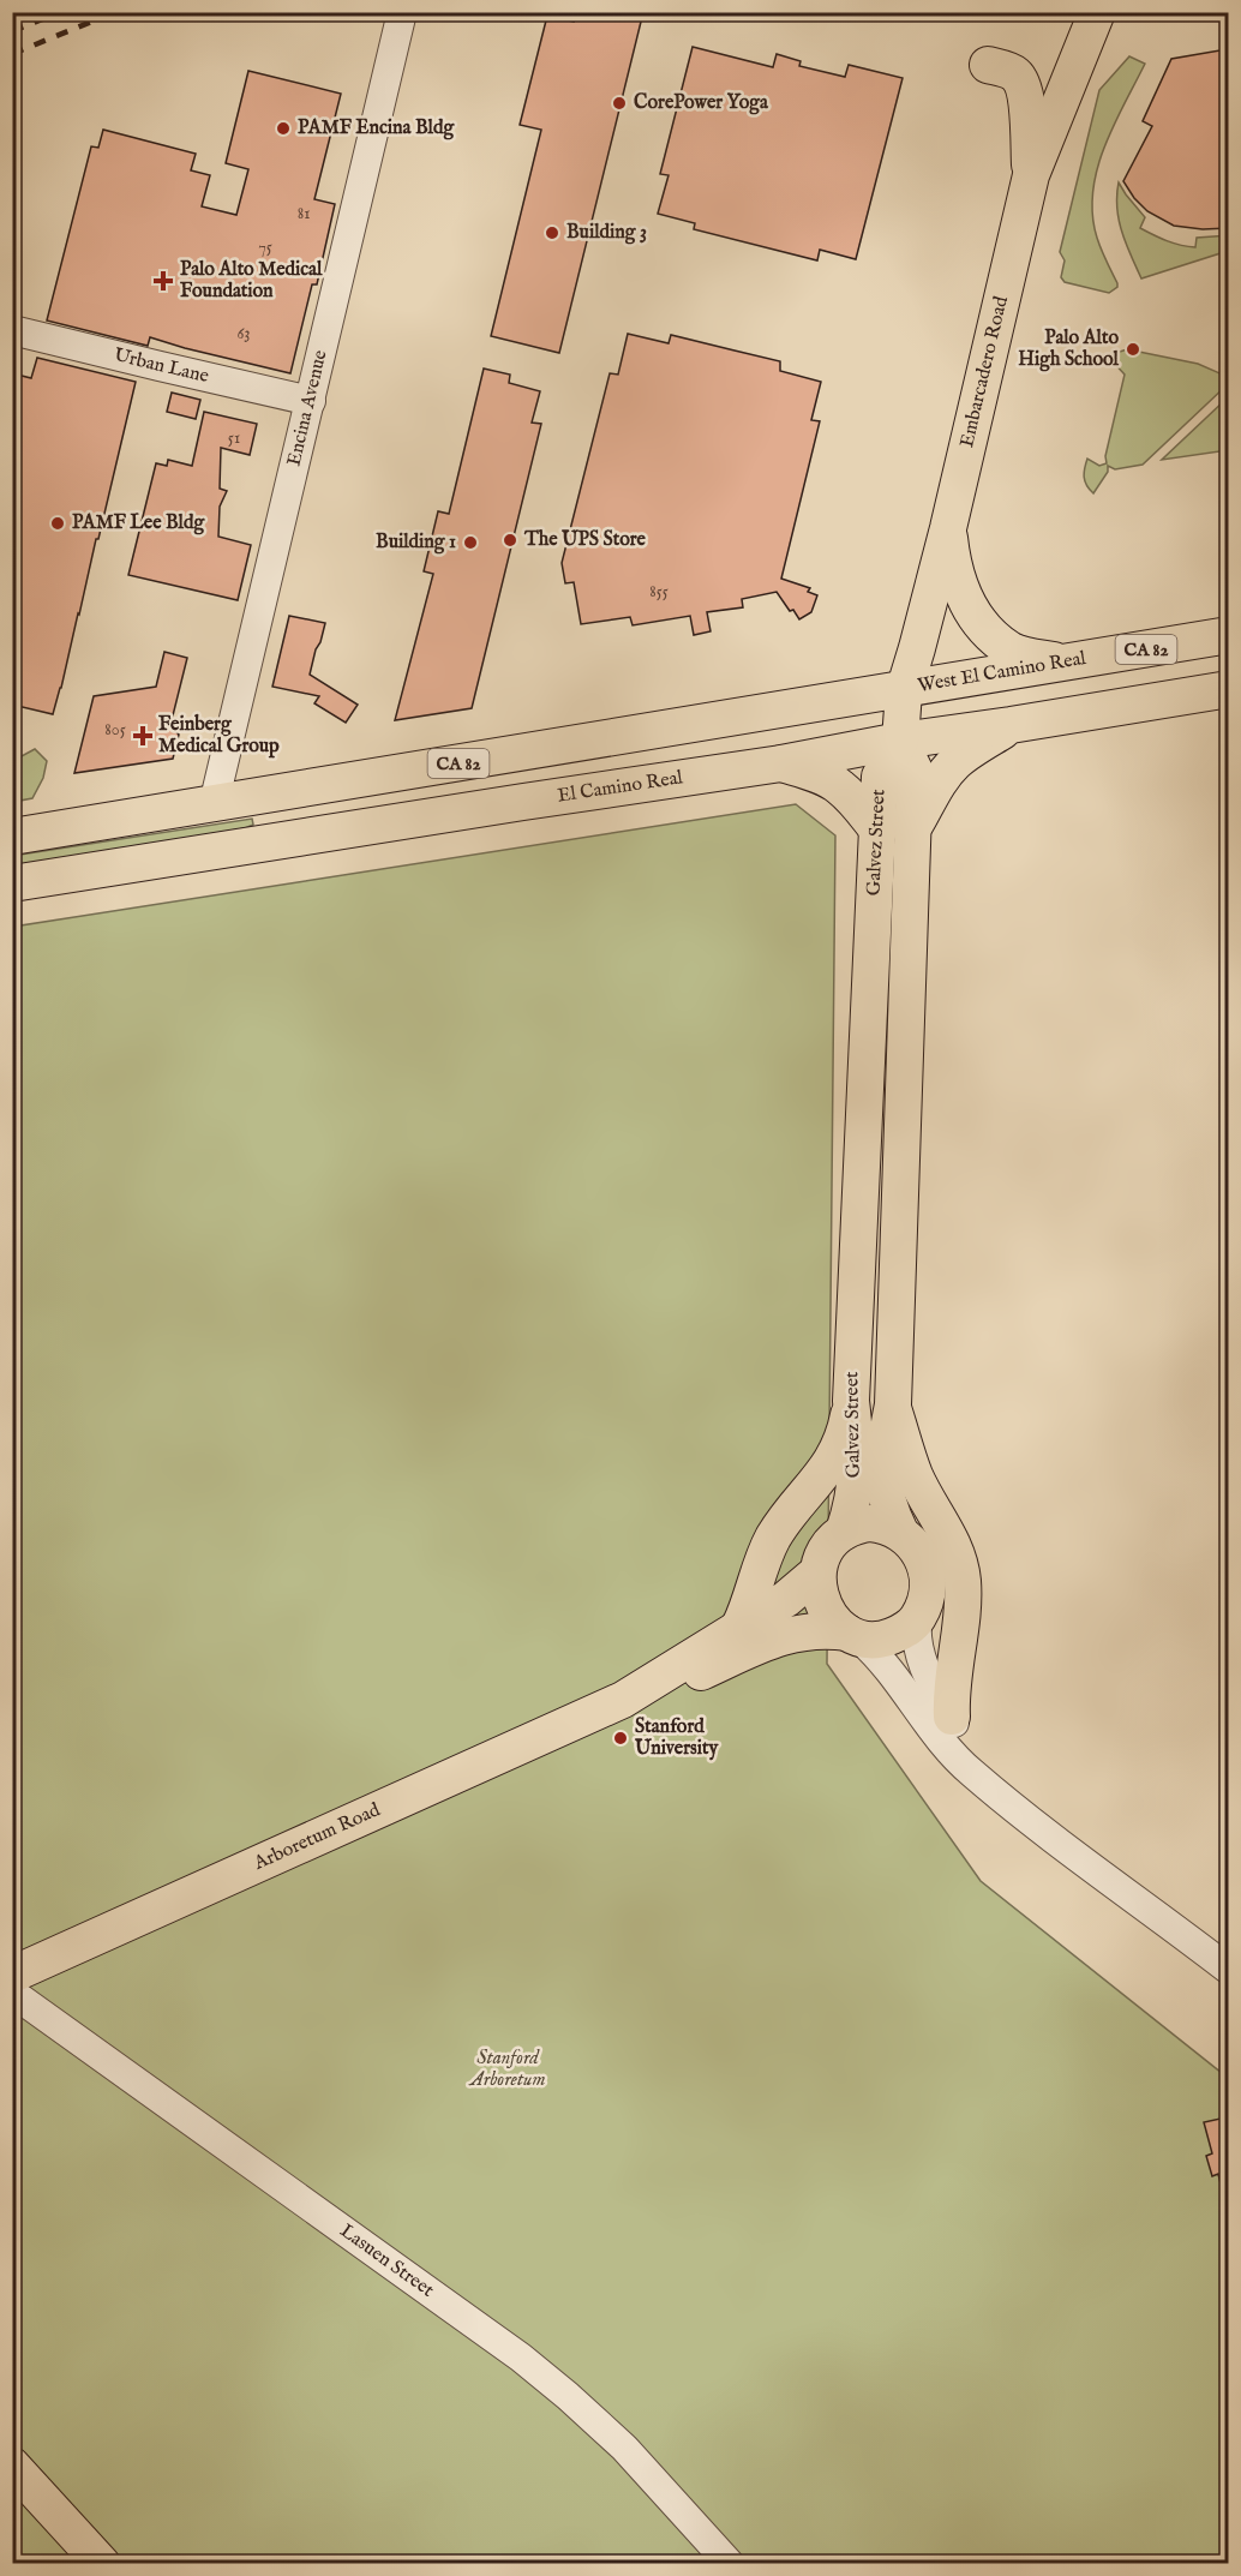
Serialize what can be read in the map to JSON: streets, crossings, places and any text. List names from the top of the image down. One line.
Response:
{"streets":{"main road":["Embarcadero Road","CA 82","West El Camino Real","El Camino Real","Galvez Street","Arboretum Road"],"street":["Urban Lane","Encina Avenue","Lasuen Street"]},"crossings":[["Urban Lane","Encina Avenue"],["Embarcadero Road","CA 82"],["Embarcadero Road","West El Camino Real"],["Embarcadero Road","El Camino Real"],["Embarcadero Road","Galvez Street"],["Encina Avenue","CA 82"],["CA 82","West El Camino Real"],["El Camino Real","Galvez Street"],["Galvez Street","Arboretum Road"]],"parks":["Stanford Arboretum"],"places":{"other":["CorePower Yoga","PAMF Encina Bldg","Building 3","Palo Alto High School","PAMF Lee Bldg","The UPS Store","Building 1","Stanford University"],"health":["Palo Alto Medical Foundation","Feinberg Medical Group"]},"house_numbers":["81","75","63","51","855","805"]}
